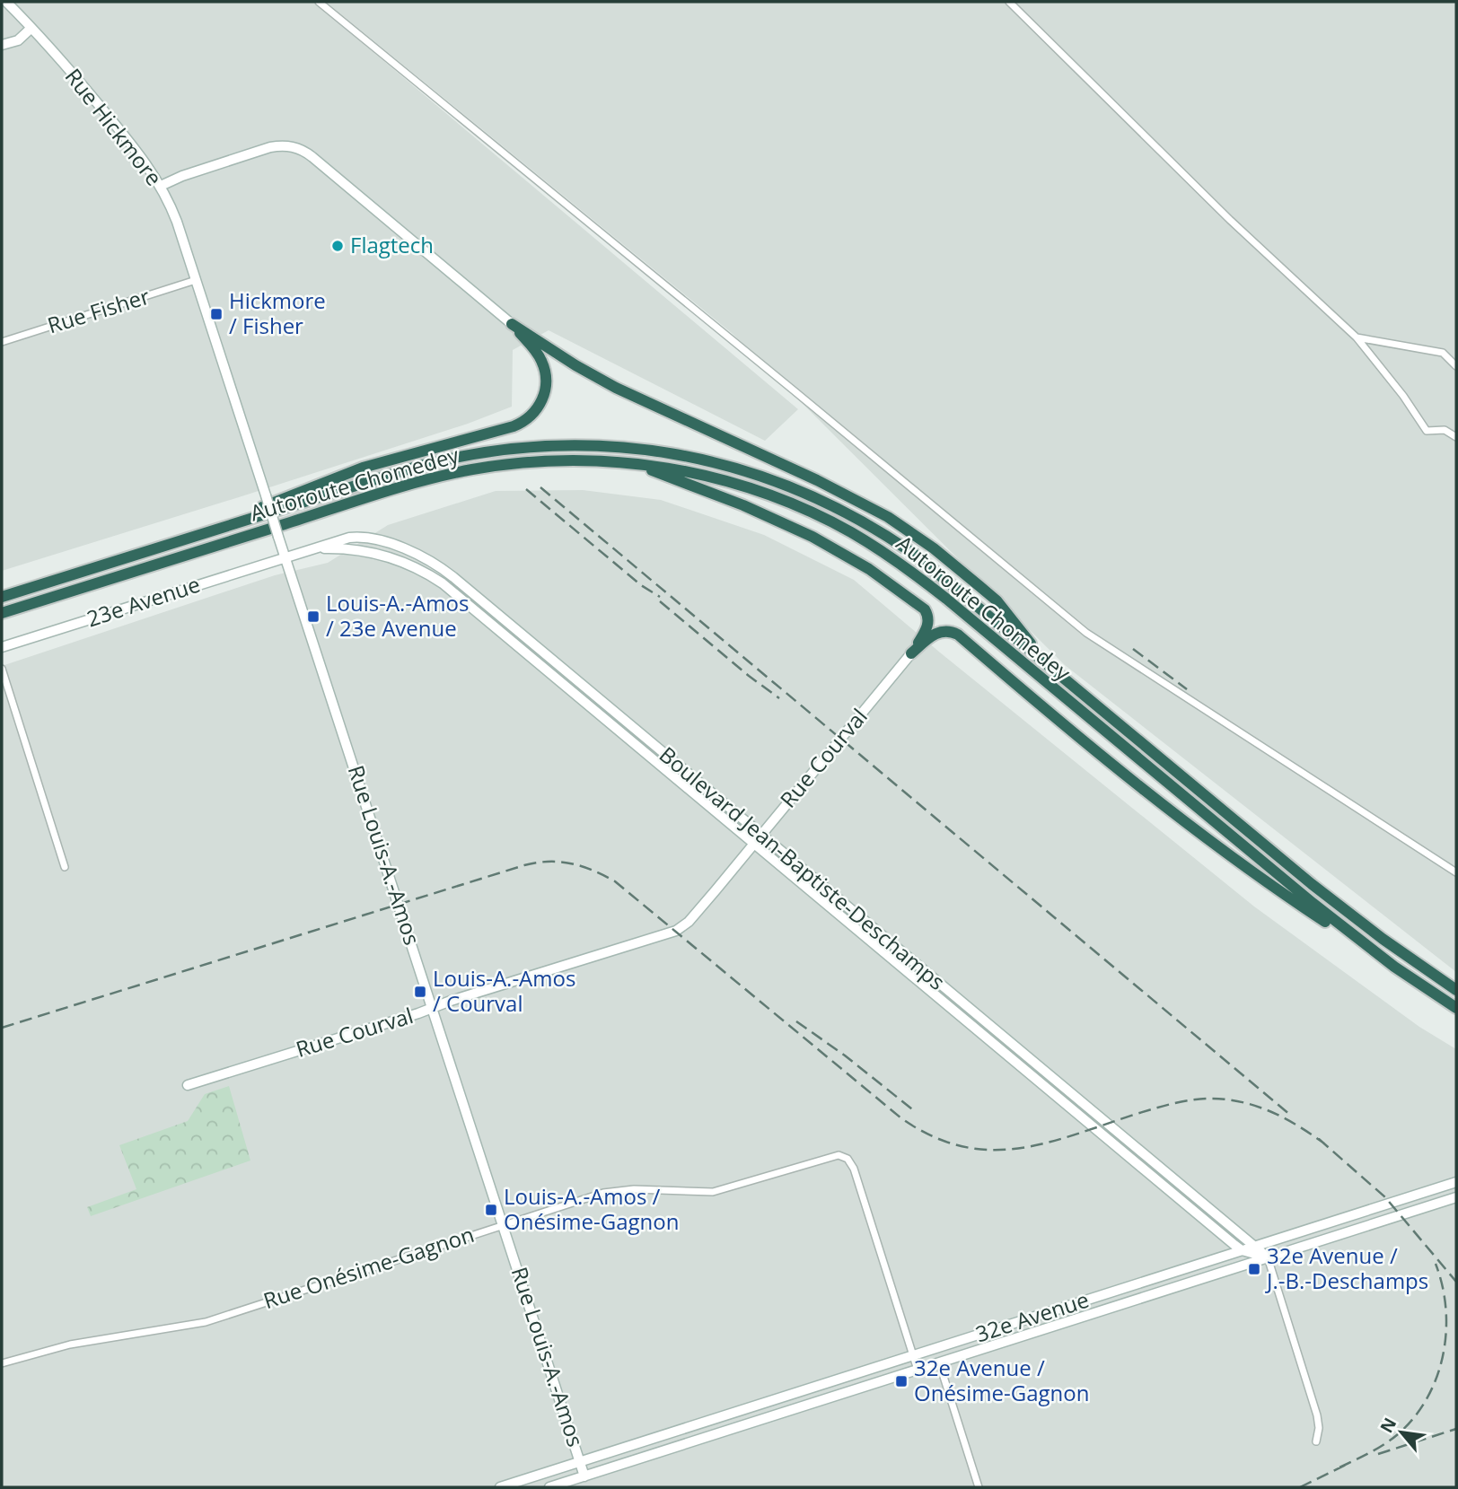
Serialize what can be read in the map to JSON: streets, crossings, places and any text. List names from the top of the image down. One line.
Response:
{"streets":{"highway":["Autoroute Chomedey"],"street":["Rue Hickmore","Rue Fisher","23e Avenue","Rue Courval","Rue Louis-A.-Amos","Boulevard Jean-Baptiste-Deschamps","Rue Onésime-Gagnon","32e Avenue"]},"crossings":[["Rue Hickmore","Rue Fisher"],["Rue Hickmore","23e Avenue"],["Rue Hickmore","Rue Louis-A.-Amos"],["Rue Hickmore","Boulevard Jean-Baptiste-Deschamps"],["23e Avenue","Rue Louis-A.-Amos"],["23e Avenue","Boulevard Jean-Baptiste-Deschamps"],["Rue Courval","Rue Louis-A.-Amos"],["Rue Courval","Boulevard Jean-Baptiste-Deschamps"],["Rue Louis-A.-Amos","Boulevard Jean-Baptiste-Deschamps"],["Rue Louis-A.-Amos","Rue Onésime-Gagnon"],["Rue Louis-A.-Amos","32e Avenue"],["Boulevard Jean-Baptiste-Deschamps","32e Avenue"],["Rue Onésime-Gagnon","32e Avenue"]],"places":{"other":["Flagtech"],"transit":["Hickmore / Fisher","Louis-A.-Amos / 23e Avenue","Louis-A.-Amos / Courval","Louis-A.-Amos / Onésime-Gagnon","32e Avenue / J.-B.-Deschamps","32e Avenue / Onésime-Gagnon"]},"north":"top left"}
